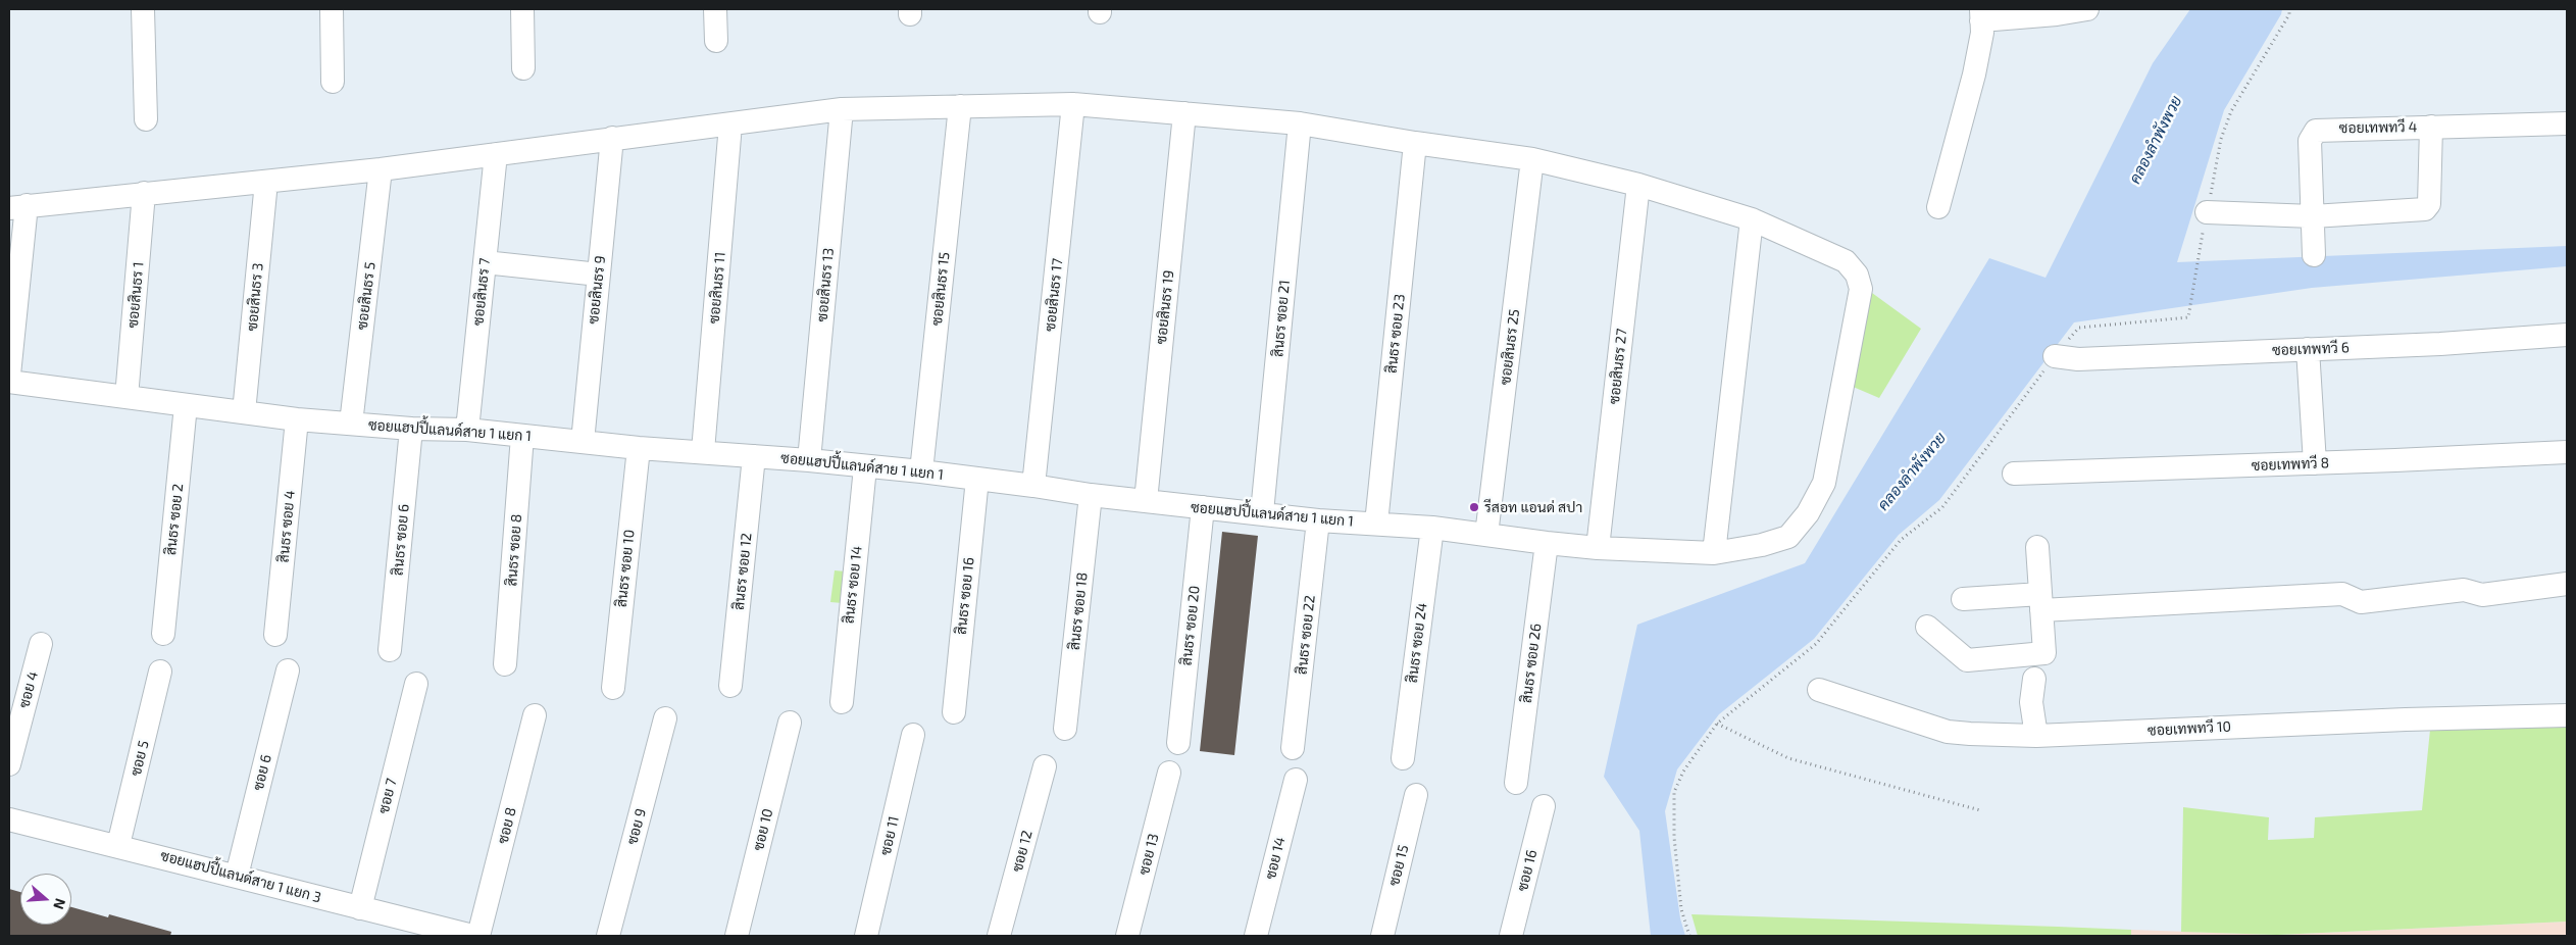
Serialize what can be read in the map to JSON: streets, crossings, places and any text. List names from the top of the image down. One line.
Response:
{"streets":{"street":["ซอยเทพทวี 4","ซอยสินธร 13","ซอยสินธร 11","ซอยสินธร 15","ซอยสินธร 9","ซอยสินธร 7","ซอยสินธร 1","ซอยสินธร 17","ซอยสินธร 5","ซอยสินธร 3","ซอยสินธร 19","สินธร ซอย 21","สินธร ซอย 23","ซอยสินธร 25","ซอยเทพทวี 6","ซอยสินธร 27","ซอยแฮปปี้แลนด์สาย 1 แยก 1","ซอยเทพทวี 8","สินธร ซอย 2","สินธร ซอย 4","สินธร ซอย 6","สินธร ซอย 8","สินธร ซอย 10","สินธร ซอย 12","สินธร ซอย 14","สินธร ซอย 16","สินธร ซอย 18","สินธร ซอย 20","สินธร ซอย 22","สินธร ซอย 24","สินธร ซอย 26","ซอย 4","ซอยเทพทวี 10","ซอย 5","ซอย 6","ซอย 7","ซอย 8","ซอย 9","ซอย 10","ซอย 11","ซอย 12","ซอย 13","ซอย 14","ซอย 15","ซอย 16","ซอยแฮปปี้แลนด์สาย 1 แยก 3"]},"crossings":[["ซอยสินธร 13","ซอยแฮปปี้แลนด์สาย 1 แยก 1"],["ซอยสินธร 11","ซอยแฮปปี้แลนด์สาย 1 แยก 1"],["ซอยสินธร 15","ซอยแฮปปี้แลนด์สาย 1 แยก 1"],["ซอยสินธร 9","ซอยแฮปปี้แลนด์สาย 1 แยก 1"],["ซอยสินธร 7","ซอยแฮปปี้แลนด์สาย 1 แยก 1"],["ซอยสินธร 1","ซอยแฮปปี้แลนด์สาย 1 แยก 1"],["ซอยสินธร 17","ซอยแฮปปี้แลนด์สาย 1 แยก 1"],["ซอยสินธร 5","ซอยแฮปปี้แลนด์สาย 1 แยก 1"],["ซอยสินธร 3","ซอยแฮปปี้แลนด์สาย 1 แยก 1"],["ซอยสินธร 19","ซอยแฮปปี้แลนด์สาย 1 แยก 1"],["สินธร ซอย 21","ซอยแฮปปี้แลนด์สาย 1 แยก 1"],["สินธร ซอย 23","ซอยแฮปปี้แลนด์สาย 1 แยก 1"],["ซอยสินธร 25","ซอยแฮปปี้แลนด์สาย 1 แยก 1"],["ซอยสินธร 27","ซอยแฮปปี้แลนด์สาย 1 แยก 1"],["ซอยแฮปปี้แลนด์สาย 1 แยก 1","สินธร ซอย 2"],["ซอยแฮปปี้แลนด์สาย 1 แยก 1","สินธร ซอย 4"],["ซอยแฮปปี้แลนด์สาย 1 แยก 1","สินธร ซอย 6"],["ซอยแฮปปี้แลนด์สาย 1 แยก 1","สินธร ซอย 8"],["ซอยแฮปปี้แลนด์สาย 1 แยก 1","สินธร ซอย 10"],["ซอยแฮปปี้แลนด์สาย 1 แยก 1","สินธร ซอย 12"],["ซอยแฮปปี้แลนด์สาย 1 แยก 1","สินธร ซอย 14"],["ซอยแฮปปี้แลนด์สาย 1 แยก 1","สินธร ซอย 16"],["ซอยแฮปปี้แลนด์สาย 1 แยก 1","สินธร ซอย 18"],["ซอยแฮปปี้แลนด์สาย 1 แยก 1","สินธร ซอย 20"],["ซอยแฮปปี้แลนด์สาย 1 แยก 1","สินธร ซอย 22"],["ซอยแฮปปี้แลนด์สาย 1 แยก 1","สินธร ซอย 24"],["ซอยแฮปปี้แลนด์สาย 1 แยก 1","สินธร ซอย 26"],["ซอย 5","ซอยแฮปปี้แลนด์สาย 1 แยก 3"],["ซอย 6","ซอยแฮปปี้แลนด์สาย 1 แยก 3"],["ซอย 7","ซอยแฮปปี้แลนด์สาย 1 แยก 3"]],"water":["คลองลำพังพวย"],"places":["รีสอท แอนด่ สปา"],"north":"right"}
